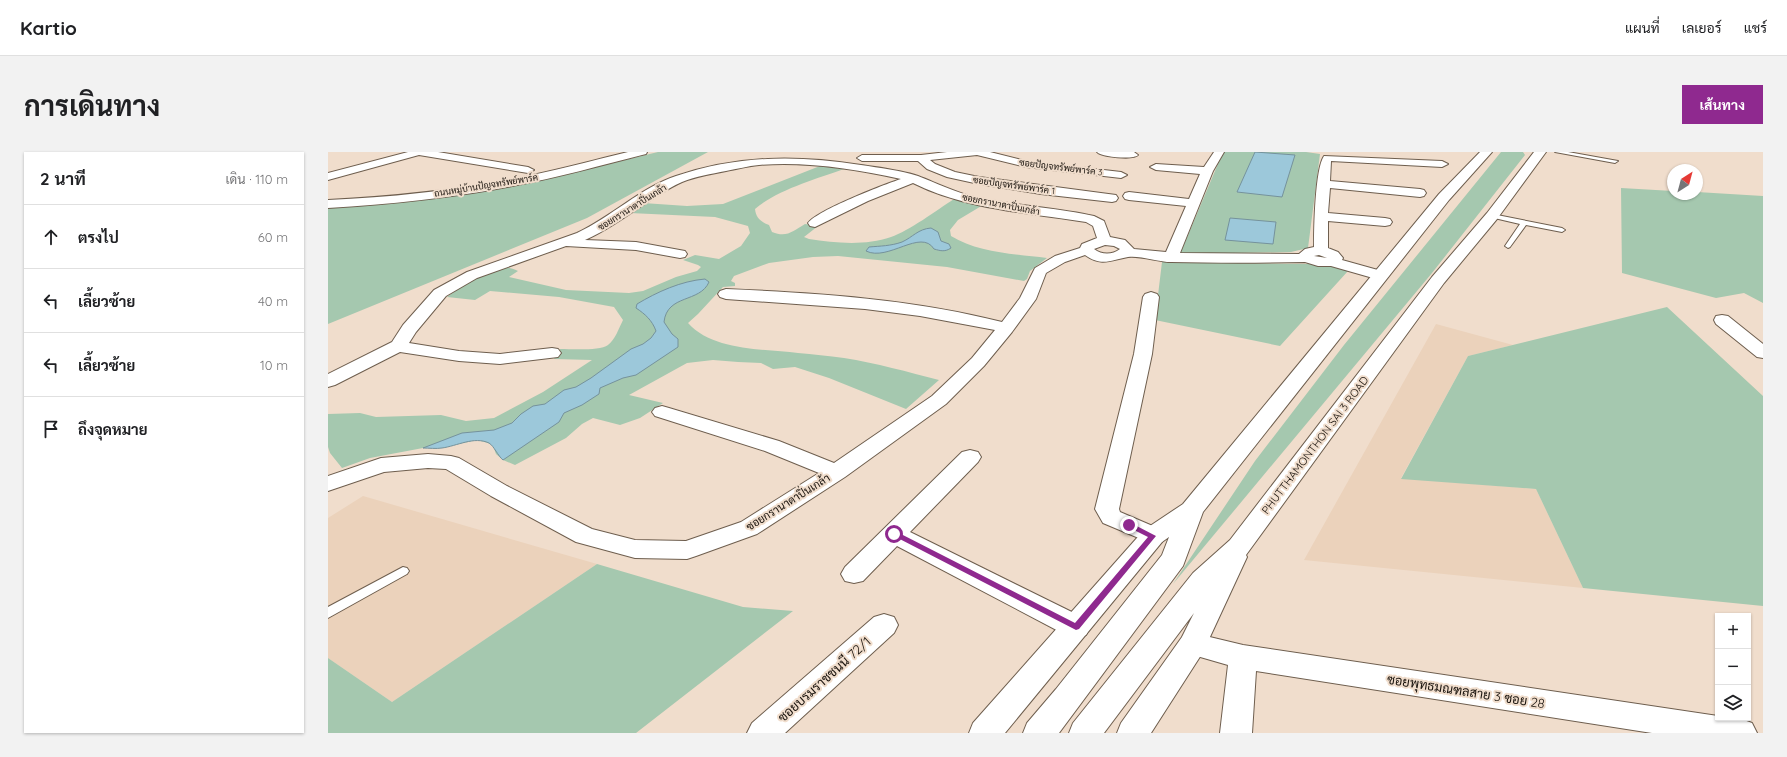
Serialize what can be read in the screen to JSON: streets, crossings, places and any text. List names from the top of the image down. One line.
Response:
{"streets":{"main road":["PHUTTHAMONTHON SAI 3 ROAD"],"street":["ซอยปัญจทรัพย์พาร์ค 3","ถนนหมู่บ้านปัญจทรัพย์พาร์ค","ซอยปัญจทรัพย์พาร์ค 1","ซอยกรานาดาปิ่นเกล้า","ซอยบรมราชชนนี 72/1","ซอยพุทธมณฑลสาย 3 ซอย 28"]},"north":"top right","page":{"header":"Kartio","nav":["แผนที่","เลเยอร์","แชร์"],"buttons":"เส้นทาง","title":"การเดินทาง","heading":["2 นาที","เดิน · 110 m"],"list":[["ตรงไป","60 m"],["เลี้ยวซ้าย","40 m"],["เลี้ยวซ้าย","10 m"],"ถึงจุดหมาย"],"map_buttons":["+","−"]}}
